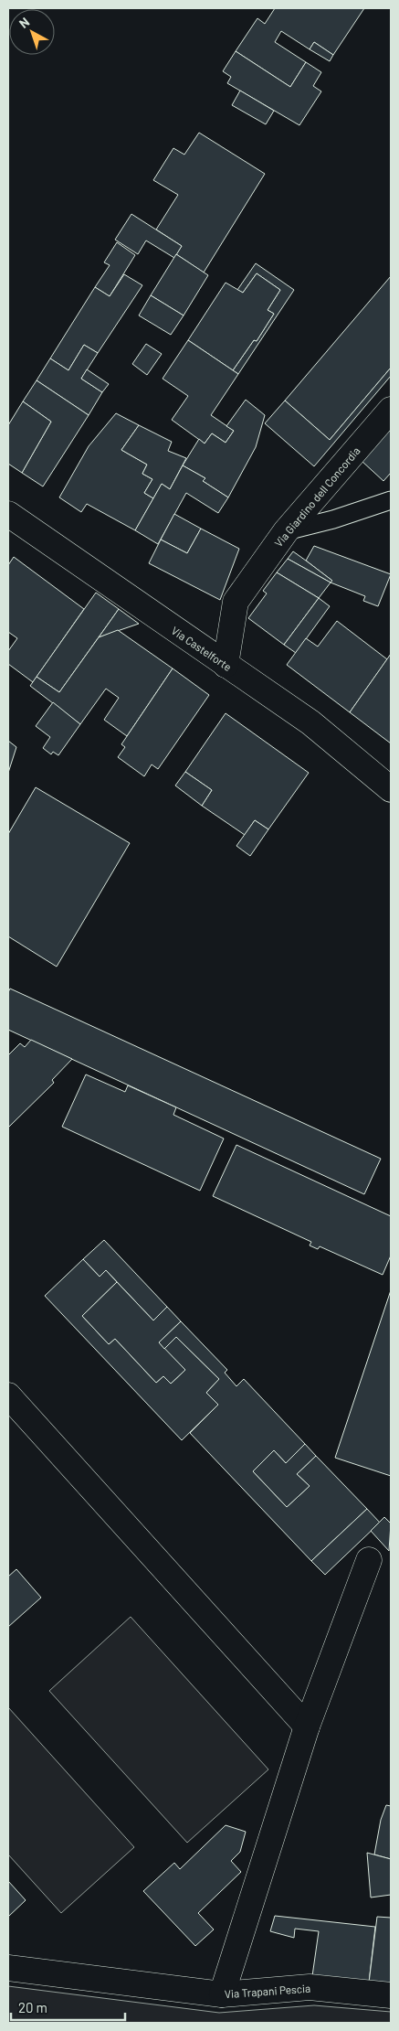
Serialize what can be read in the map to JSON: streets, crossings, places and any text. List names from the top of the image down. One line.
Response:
{"streets":{"street":["Via Giardino dell Concordia","Via Castelforte","Via Trapani Pescia"]},"crossings":[["Via Giardino dell Concordia","Via Castelforte"]],"scale_bar":"20 m","north":"top left"}
